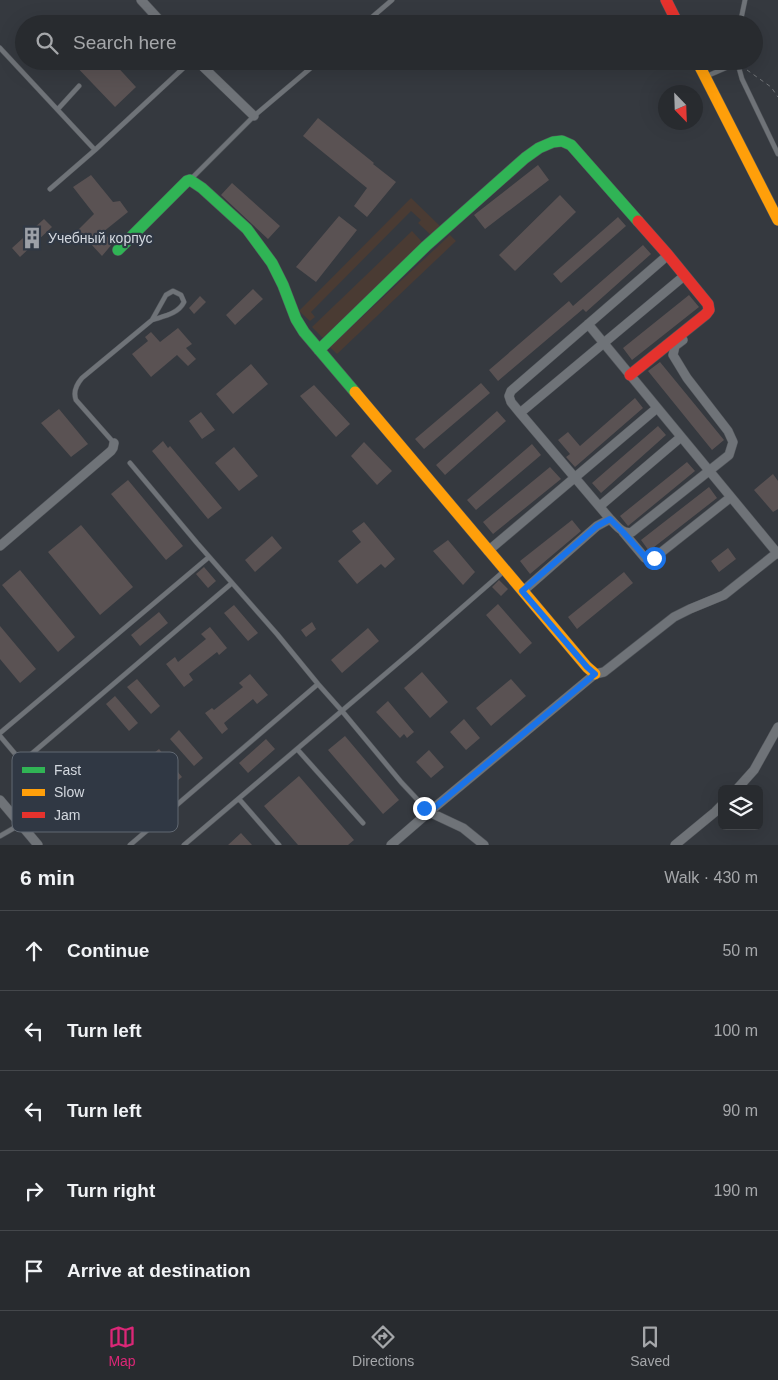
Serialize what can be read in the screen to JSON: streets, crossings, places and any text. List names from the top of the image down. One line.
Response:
{"places":{"building":["Учебный корпус"]},"legend":["Fast","Slow","Jam"],"north":"bottom right","page":{"search":"Search here","heading":["6 min","Walk · 430 m"],"list":[["Continue","50 m"],["Turn left","100 m"],["Turn left","90 m"],["Turn right","190 m"],"Arrive at destination"],"nav":["Map","Directions","Saved"]}}
